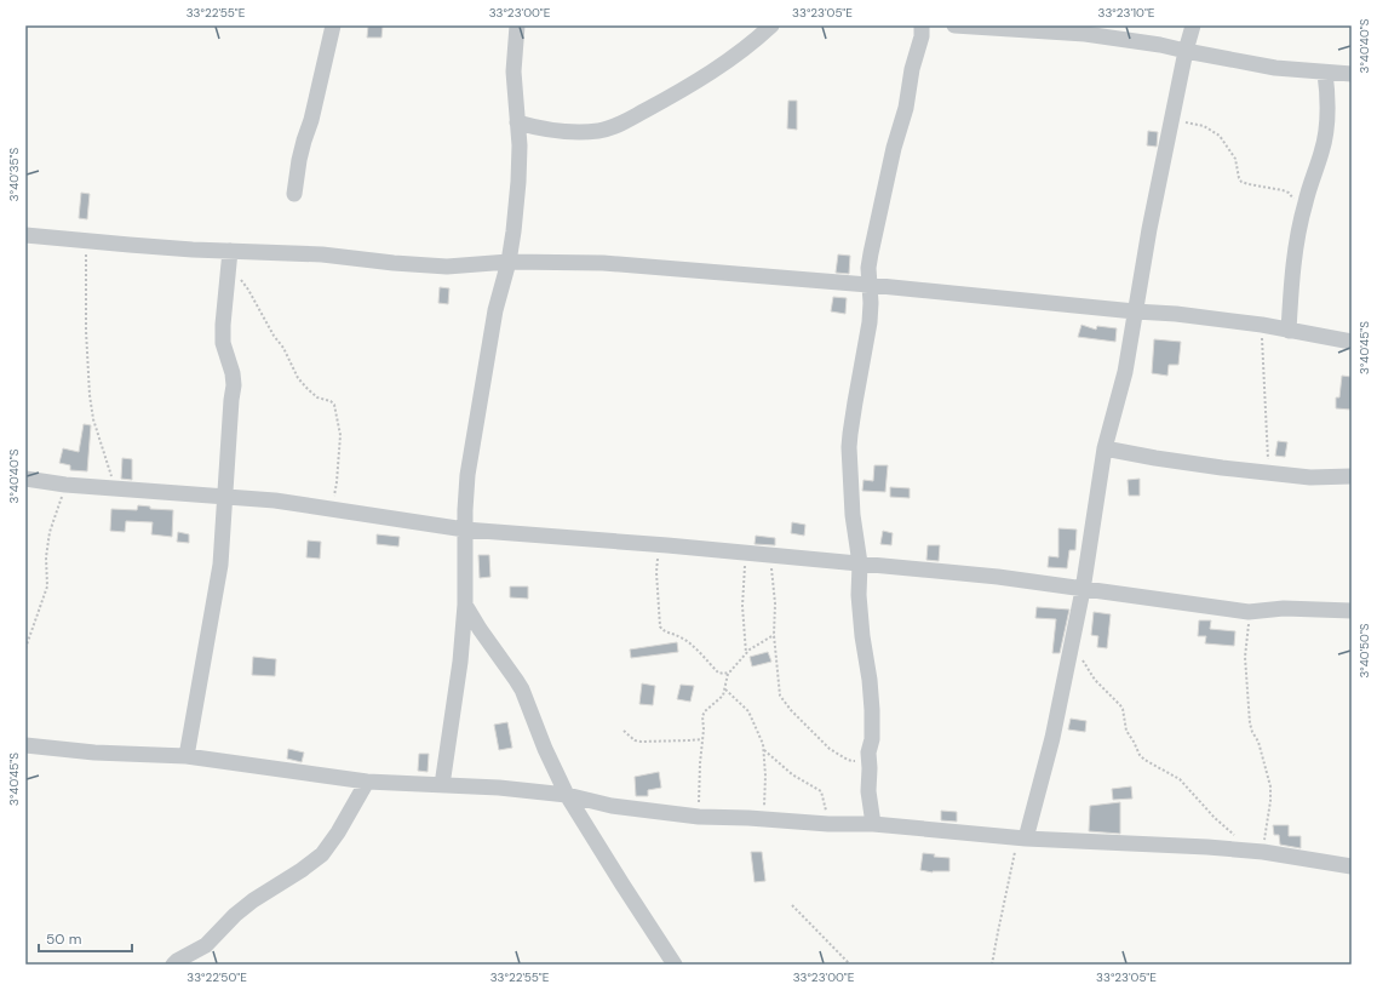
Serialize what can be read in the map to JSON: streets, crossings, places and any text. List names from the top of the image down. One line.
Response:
{"scale_bar":"50 m","coordinates":["33°22'55\"E","33°23'00\"E","33°23'05\"E","33°23'10\"E","3°40'40\"S","3°40'35\"S","3°40'45\"S","3°40'50\"S","33°22'50\"E"]}
